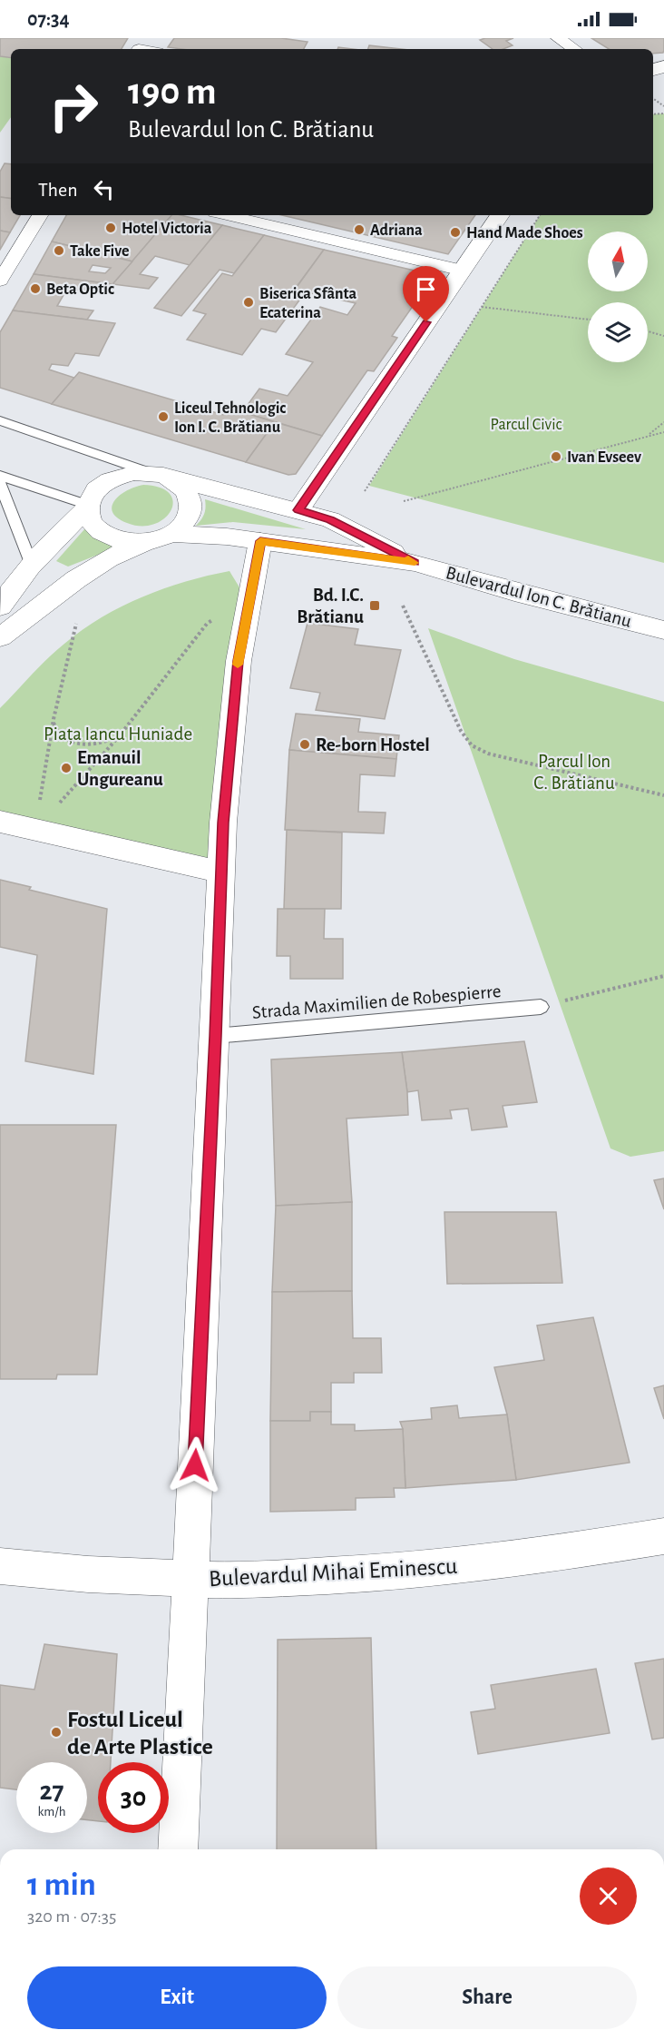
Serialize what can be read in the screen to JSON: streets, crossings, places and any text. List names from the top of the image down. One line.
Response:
{"streets":{"street":["Bulevardul Ion C. Brătianu","Bulevardul Mihai Eminescu"],"lane":["Strada Maximilien de Robespierre"]},"parks":["Parcul Civic","Piața Iancu Huniade","Parcul Ion C. Brătianu"],"places":{"other":["Hotel Victoria","Adriana","Hand Made Shoes","Take Five","Beta Optic","Biserica Sfânta Ecaterina","Liceul Tehnologic Ion I. C. Brătianu","Ivan Evseev","Re-born Hostel","Emanuil Ungureanu","Fostul Liceul de Arte Plastice"],"transit":["Bd. I.C. Brătianu"]},"north":"top","page":{"status":"07:34","turn":["190 m","Bulevardul Ion C. Brătianu"],"then":"Then","speed":"27 km/h","limit":"30","heading":["1 min","320 m · 07:35"],"buttons":["Exit","Share"]}}
